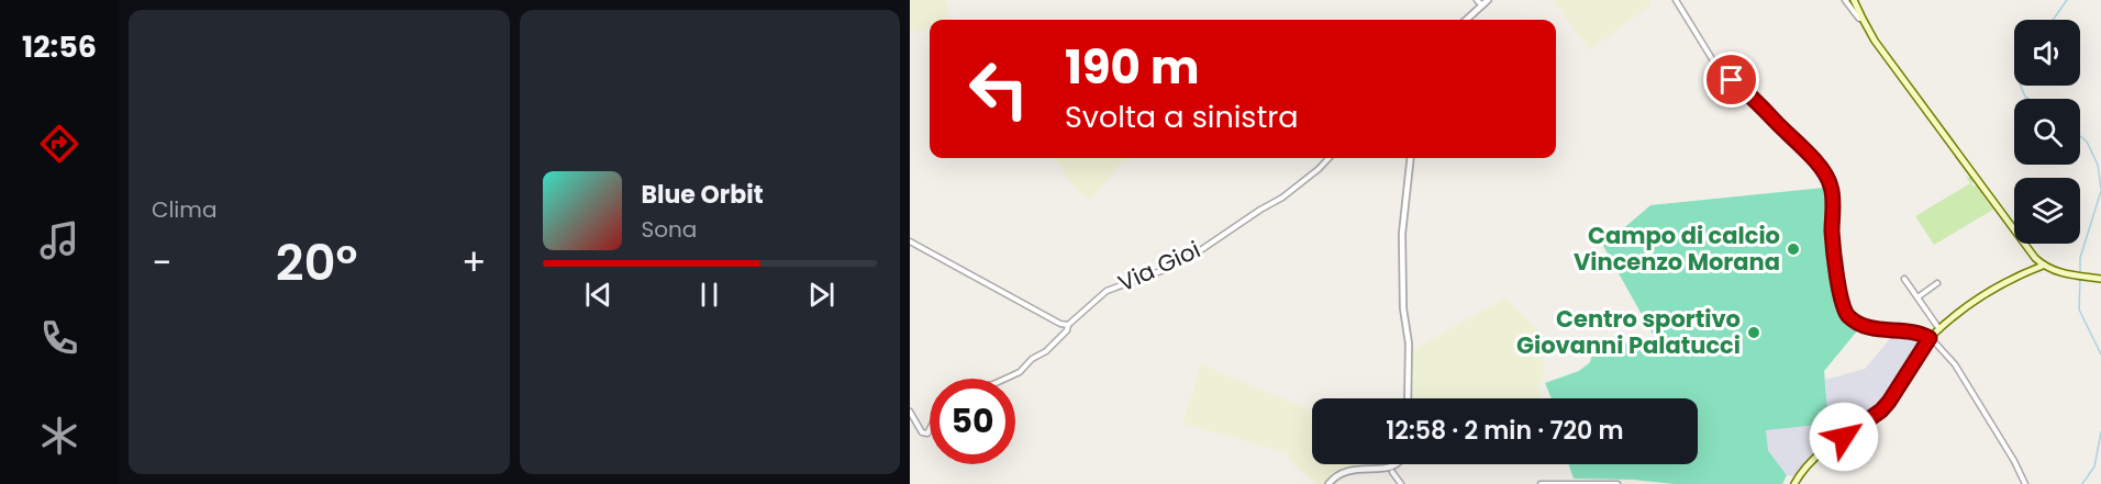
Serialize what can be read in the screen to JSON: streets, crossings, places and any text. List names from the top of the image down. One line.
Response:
{"streets":{"street":["Via Gioi"]},"places":["Campo di calcio Vincenzo Morana","Centro sportivo Giovanni Palatucci"],"page":{"tabs":"12:56","tile":"Clima","turn":["190 m","Svolta a sinistra"],"song":["Blue Orbit","Sona"],"heat":["−","20°","+"],"limit":"50","trip":"12:58 · 2 min · 720 m"}}
